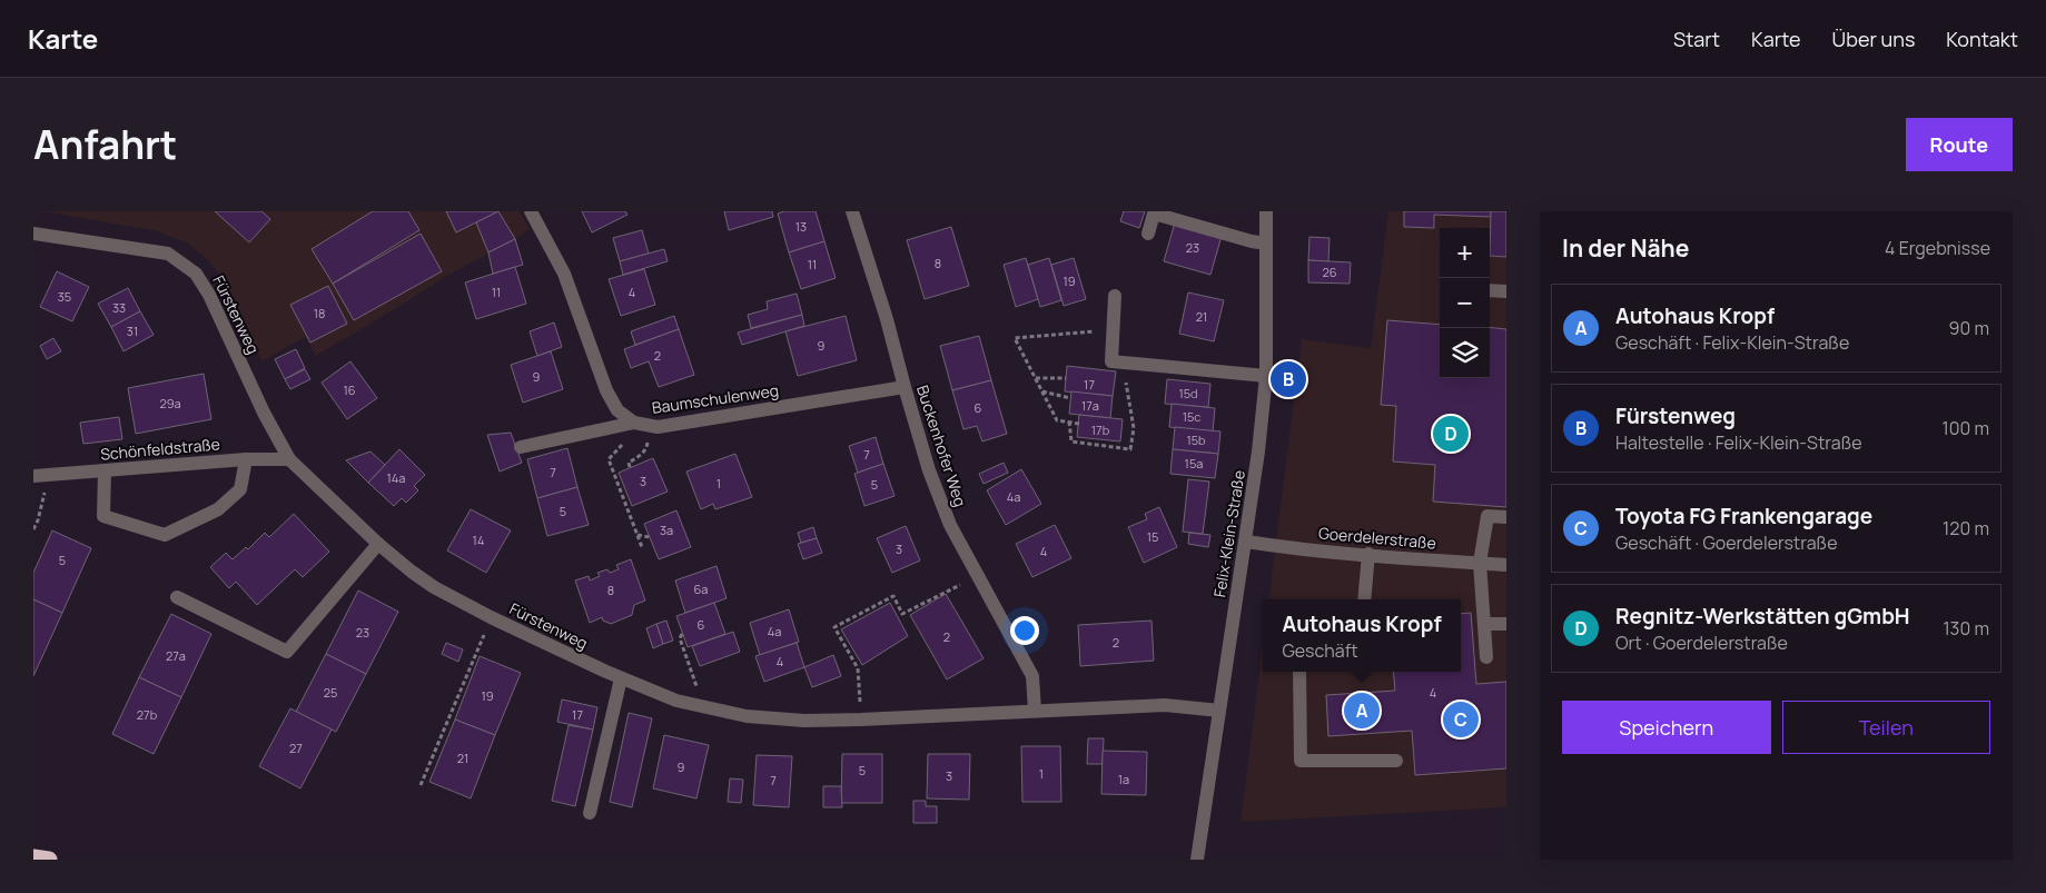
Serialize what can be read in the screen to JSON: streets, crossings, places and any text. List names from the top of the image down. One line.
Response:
{"streets":{"street":["Fürstenweg","Baumschulenweg","Buckenhofer Weg","Schönfeldstraße","Felix-Klein-Straße","Goerdelerstraße"]},"crossings":[["Fürstenweg","Buckenhofer Weg"],["Fürstenweg","Schönfeldstraße"],["Fürstenweg","Felix-Klein-Straße"],["Baumschulenweg","Buckenhofer Weg"],["Felix-Klein-Straße","Goerdelerstraße"]],"house_numbers":["13","23","8","11","26","19","11","4","35","33","18","21","31","9","2","9","17","16","15d","29a","17a","6","15c","17b","15b","7","15a","7","14a","3","1","5","4a","5","3a","15","14","3","4","5","6a","8","6","4a","23","2","2","27a","4","25","4","19","27b","17","27","21","9","5","1","3","1a","7"],"page":{"header":"Karte","nav":["Start","Karte","Über uns","Kontakt"],"title":"Anfahrt","buttons":["Route",["Speichern","Teilen"]],"heading":["In der Nähe","4 Ergebnisse"],"map_buttons":["+","−"],"list":[{"mark":"A","name":"Autohaus Kropf","note":"Geschäft · Felix-Klein-Straße","value":"90 m"},{"mark":"B","name":"Fürstenweg","note":"Haltestelle · Felix-Klein-Straße","value":"100 m"},{"mark":"C","name":"Toyota FG Frankengarage","note":"Geschäft · Goerdelerstraße","value":"120 m"},{"mark":"D","name":"Regnitz-Werkstätten gGmbH","note":"Ort · Goerdelerstraße","value":"130 m"}],"pins":["B","D","A","C"],"popup":["Autohaus Kropf","Geschäft"]}}
